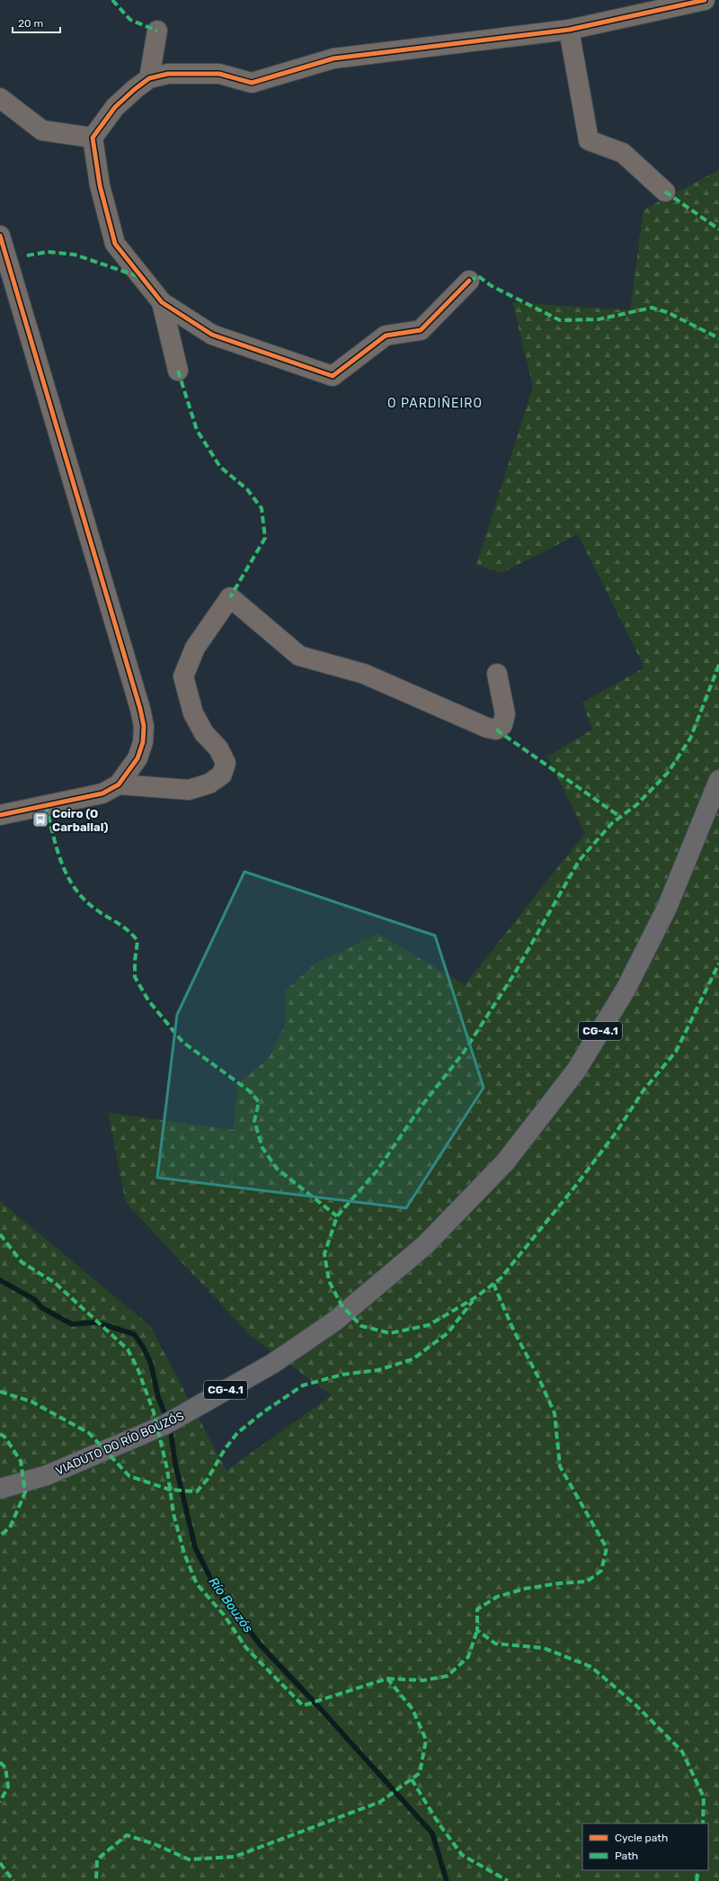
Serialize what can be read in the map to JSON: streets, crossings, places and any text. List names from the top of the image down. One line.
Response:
{"streets":{"highway":["CG-4.1","VIADUTO DO RÍO BOUZÓS"]},"districts":["O PARDIÑEIRO"],"water":["Río Bouzós"],"places":{"bus stop":["Coiro (O Carballal)"]},"legend":["Cycle path","Path"],"scale_bar":"20 m"}
